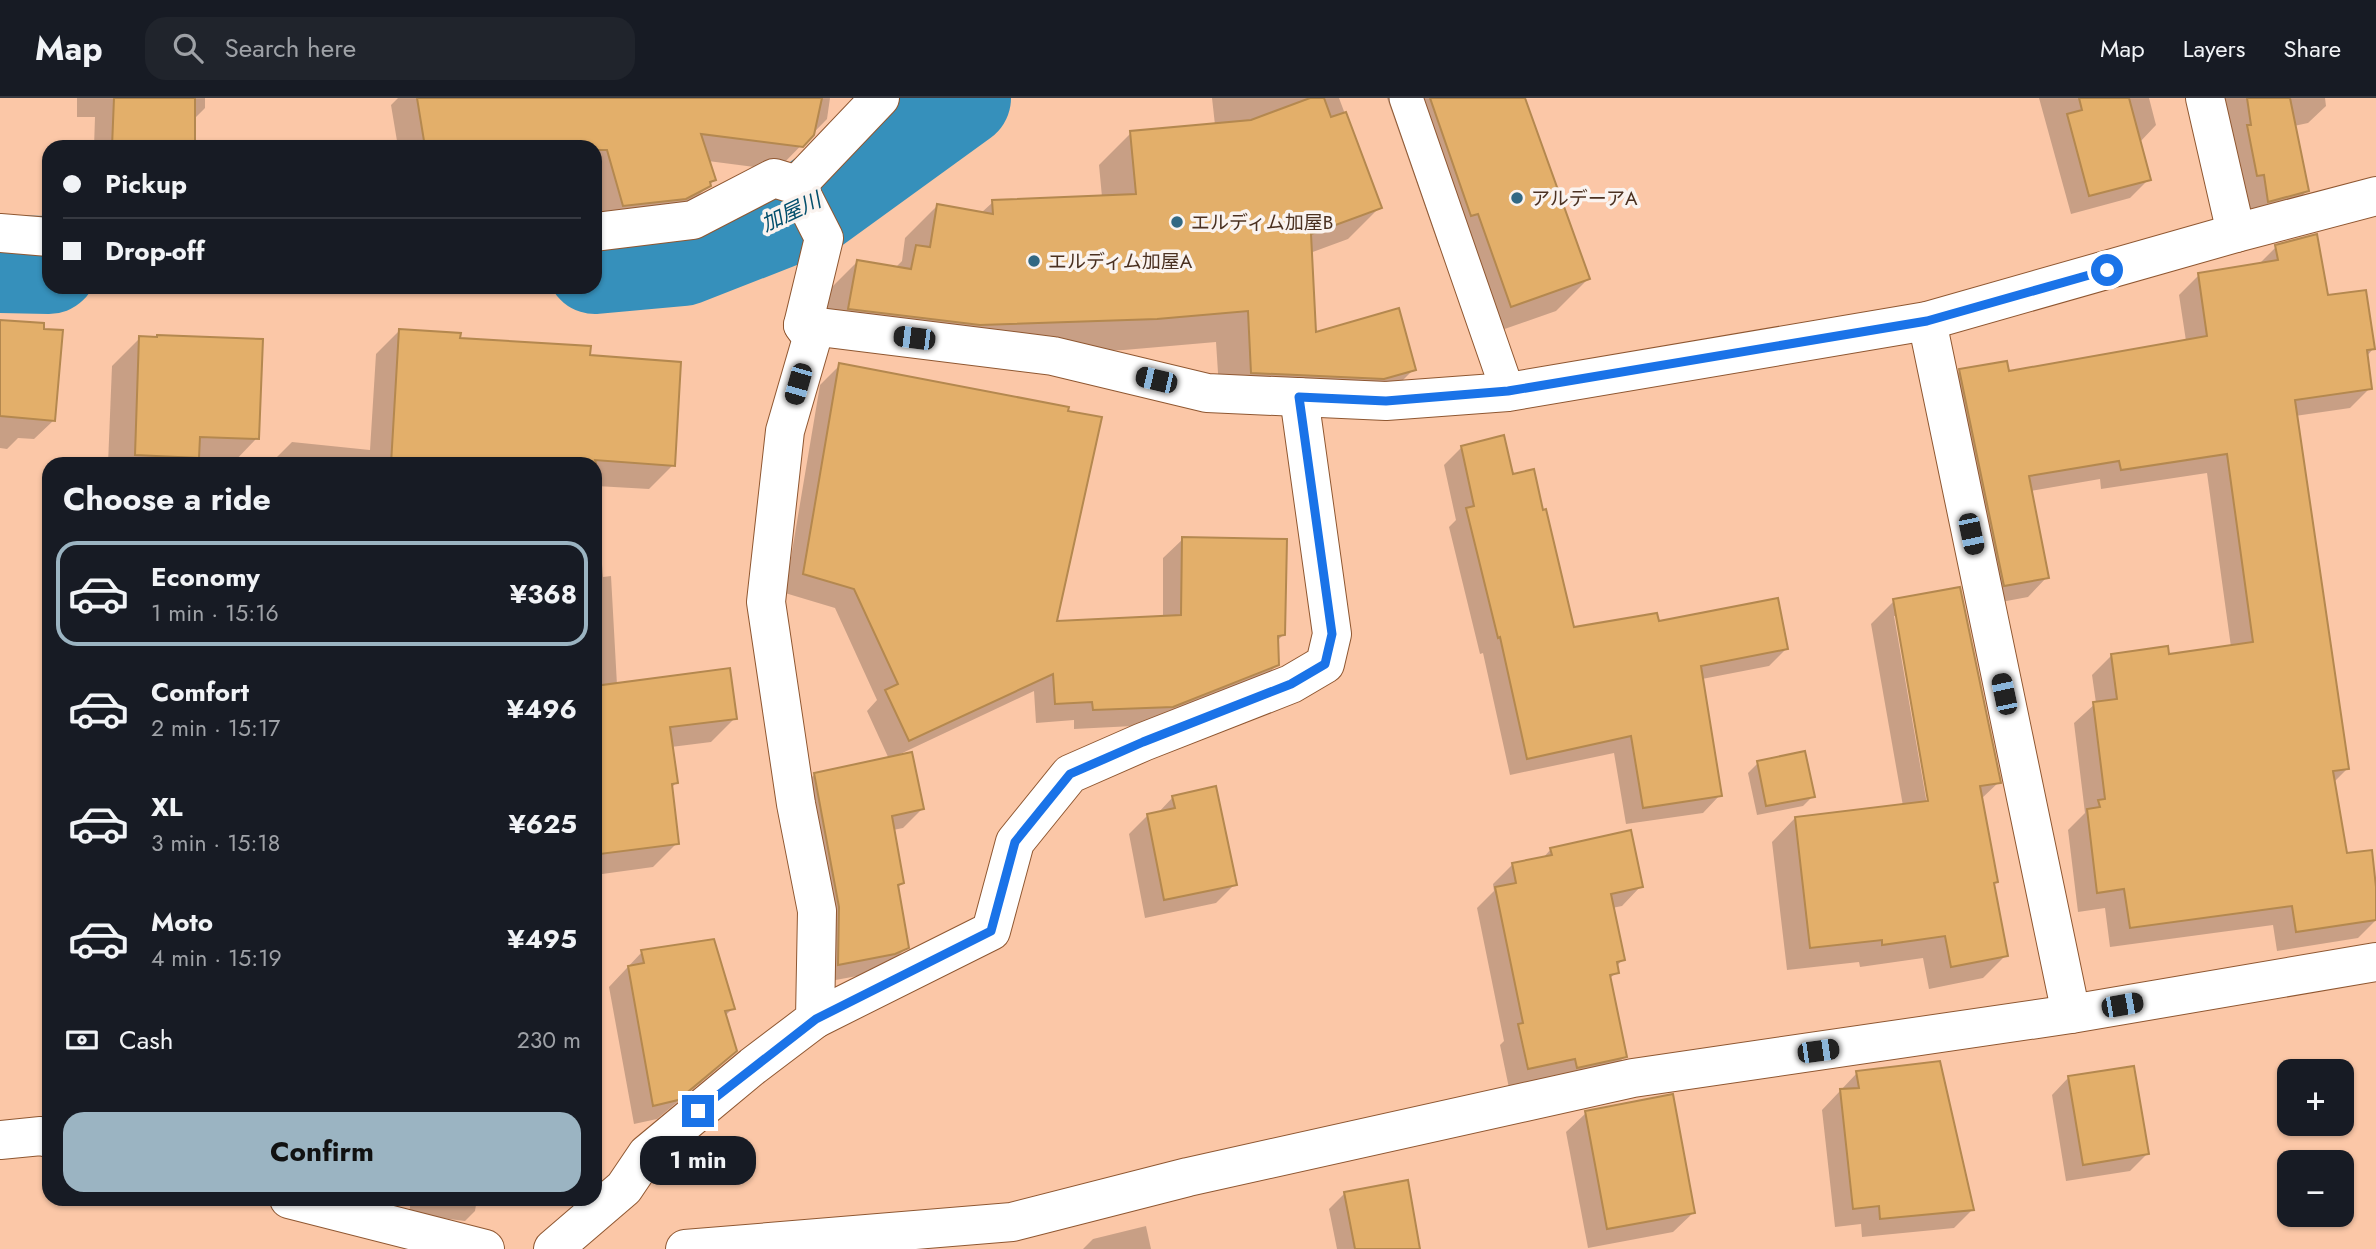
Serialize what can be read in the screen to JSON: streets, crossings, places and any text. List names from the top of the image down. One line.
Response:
{"water":["加屋川"],"places":["アルデーアA","エルディム加屋B","エルディム加屋A"],"page":{"header":"Map","search":"Search here","nav":["Map","Layers","Share"],"banner":["Pickup","Drop-off"],"heading":"Choose a ride","list":[{"name":"Economy","note":"1 min · 15:16","value":"¥368"},{"name":"Comfort","note":"2 min · 15:17","value":"¥496"},{"name":"XL","note":"3 min · 15:18","value":"¥625"},{"name":"Moto","note":"4 min · 15:19","value":"¥495"}],"pay":["Cash","230 m"],"map_buttons":["+","−"],"buttons":"Confirm","bubble":"1 min"}}
